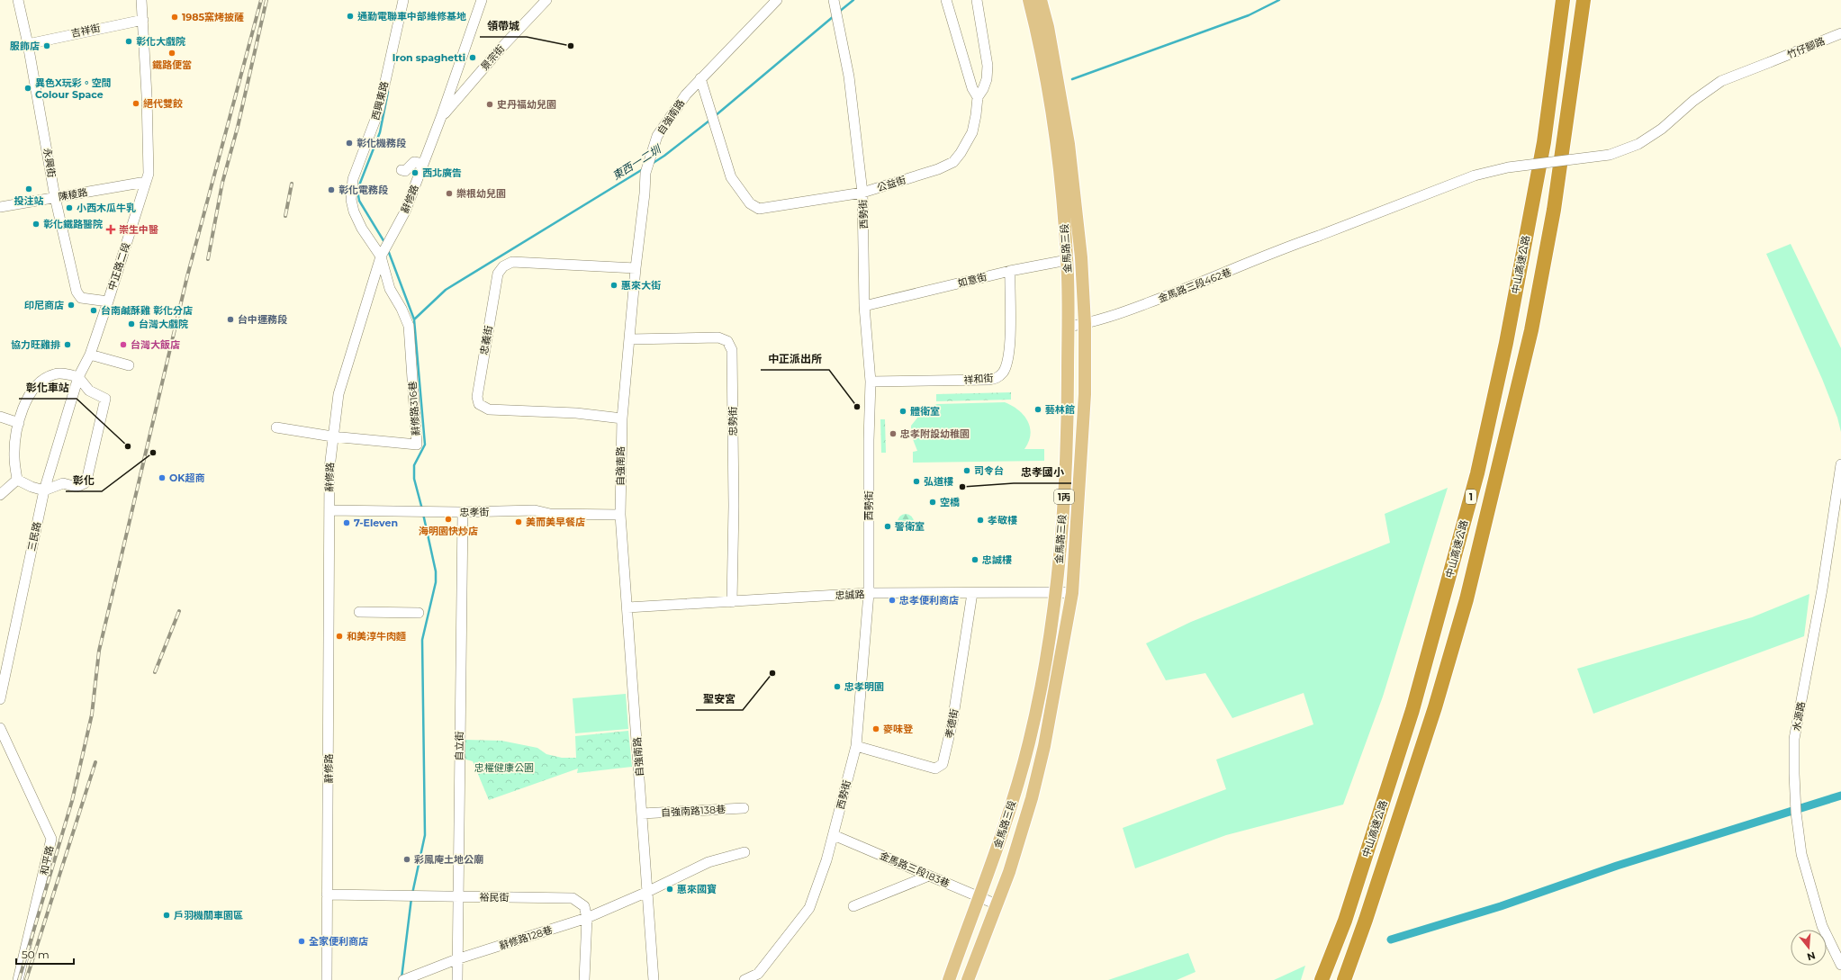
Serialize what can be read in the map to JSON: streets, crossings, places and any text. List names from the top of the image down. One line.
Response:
{"streets":{"highway":["中山高速公路","1"],"main road":["金馬路三段","1丙"],"street":["吉祥街","竹仔腳路","景宗街","西興東路","自強南路","永興街","公益街","陳稜路","辭修路","西勢街","中正路二段","如意街","金馬路三段462巷","忠義街","祥和街","辭修路316巷","忠勢街","忠孝街","三民路","忠誠路","水源路","孝德街","自立街","自強南路138巷","和平路","金馬路三段183巷","裕民街","辭修路128巷"]},"crossings":[["吉祥街","永興街"],["吉祥街","中正路二段"],["竹仔腳路","金馬路三段462巷"],["景宗街","辭修路"],["西興東路","辭修路"],["西興東路","辭修路316巷"],["自強南路","公益街"],["自強南路","忠義街"],["自強南路","忠勢街"],["自強南路","忠孝街"],["自強南路","忠誠路"],["自強南路","自強南路138巷"],["自強南路","辭修路128巷"],["永興街","陳稜路"],["永興街","中正路二段"],["公益街","西勢街"],["陳稜路","中正路二段"],["辭修路","辭修路316巷"],["辭修路","忠孝街"],["辭修路","裕民街"],["西勢街","如意街"],["西勢街","祥和街"],["西勢街","忠誠路"],["西勢街","孝德街"],["西勢街","金馬路三段183巷"],["金馬路三段","如意街"],["金馬路三段","金馬路三段462巷"],["金馬路三段","忠誠路"],["金馬路三段","金馬路三段183巷"],["中正路二段","三民路"],["如意街","祥和街"],["忠勢街","忠誠路"],["忠孝街","自立街"],["忠誠路","孝德街"],["自立街","裕民街"],["自立街","辭修路128巷"],["裕民街","辭修路128巷"]],"water":["東西一二圳"],"parks":["忠權健康公園"],"places":{"other":["通勤電聯車中部維修基地","1985窯烤披薩","彰化大戲院","服飾店","領帶城","鐵路便當","Iron spaghetti","異色X玩彩。空間 Colour Space","絕代雙餃","史丹福幼兒園","彰化機務段","西北廣告","投注站","彰化電務段","樂根幼兒園","小西木瓜牛乳","彰化鐵路醫院","惠來大街","印尼商店","台南鹹酥雞 彰化分店","台中運務段","台灣大戲院","協力旺雞排","台灣大飯店","中正派出所","藝林館","體衛室","忠孝附設幼稚園","彰化車站","彰化","司令台","OK超商","弘道樓","忠孝國小","空橋","海明園快炒店","孝敬樓","美而美早餐店","7-Eleven","警衛室","忠誠樓","忠孝便利商店","和美淳牛肉麵","聖安宮","忠孝明園","麥味登","彩鳳庵土地公廟","惠來國寶","戶羽機關車園區","全家便利商店"],"health":["崇生中醫"]},"scale_bar":"50 m","north":"bottom"}
